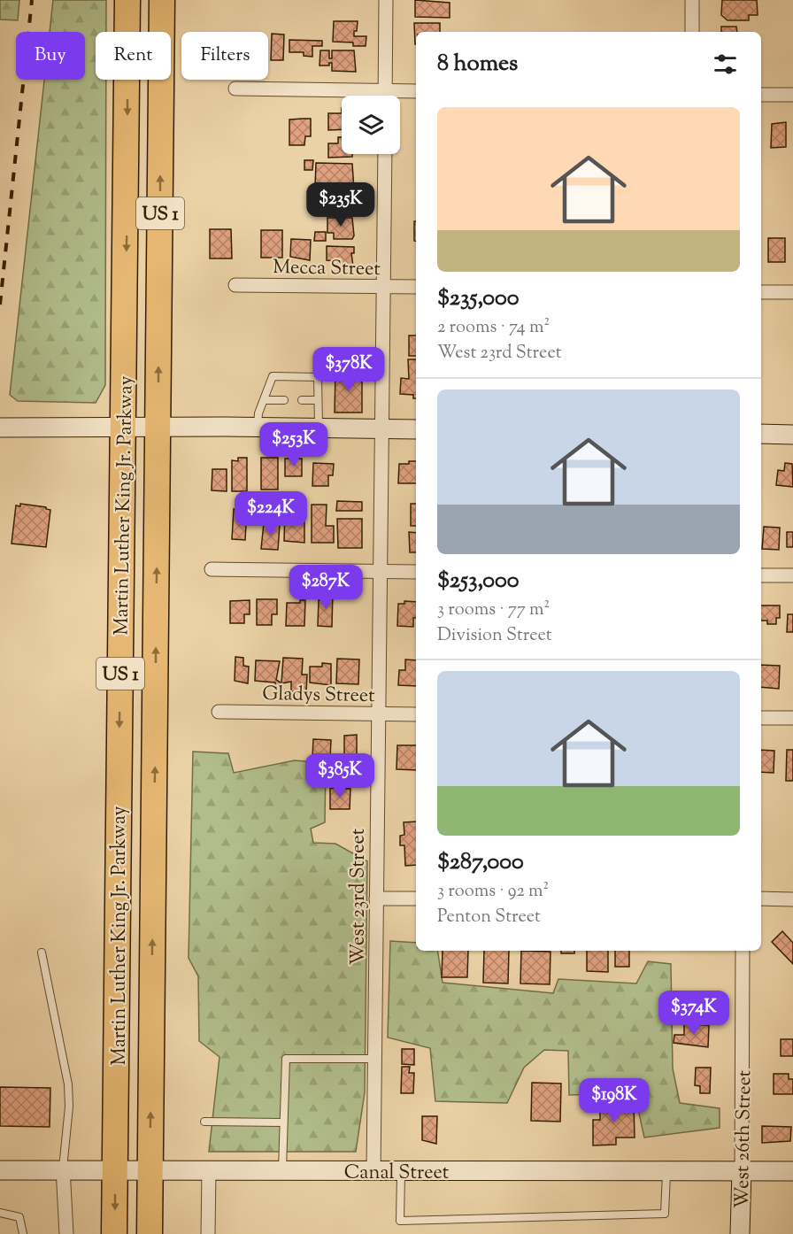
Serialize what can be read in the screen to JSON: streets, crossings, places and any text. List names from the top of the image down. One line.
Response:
{"streets":{"highway":["US 1","Martin Luther King Jr. Parkway"],"street":["Mecca Street","Gladys Street","West 23rd Street","West 26th Street","Canal Street"]},"crossings":[["Mecca Street","West 23rd Street"],["Martin Luther King Jr. Parkway","Canal Street"],["Gladys Street","West 23rd Street"],["West 23rd Street","Canal Street"],["West 26th Street","Canal Street"]],"page":{"chip":["Buy","Rent","Filters"],"heading":"8 homes","list":[{"name":"$235,000","note":"2 rooms · 74 m² · West 23rd Street"},{"name":"$253,000","note":"3 rooms · 77 m² · Division Street"},{"name":"$287,000","note":"3 rooms · 92 m² · Penton Street"}],"price":["$235K","$378K","$253K","$224K","$287K","$385K","$374K","$198K"]}}
